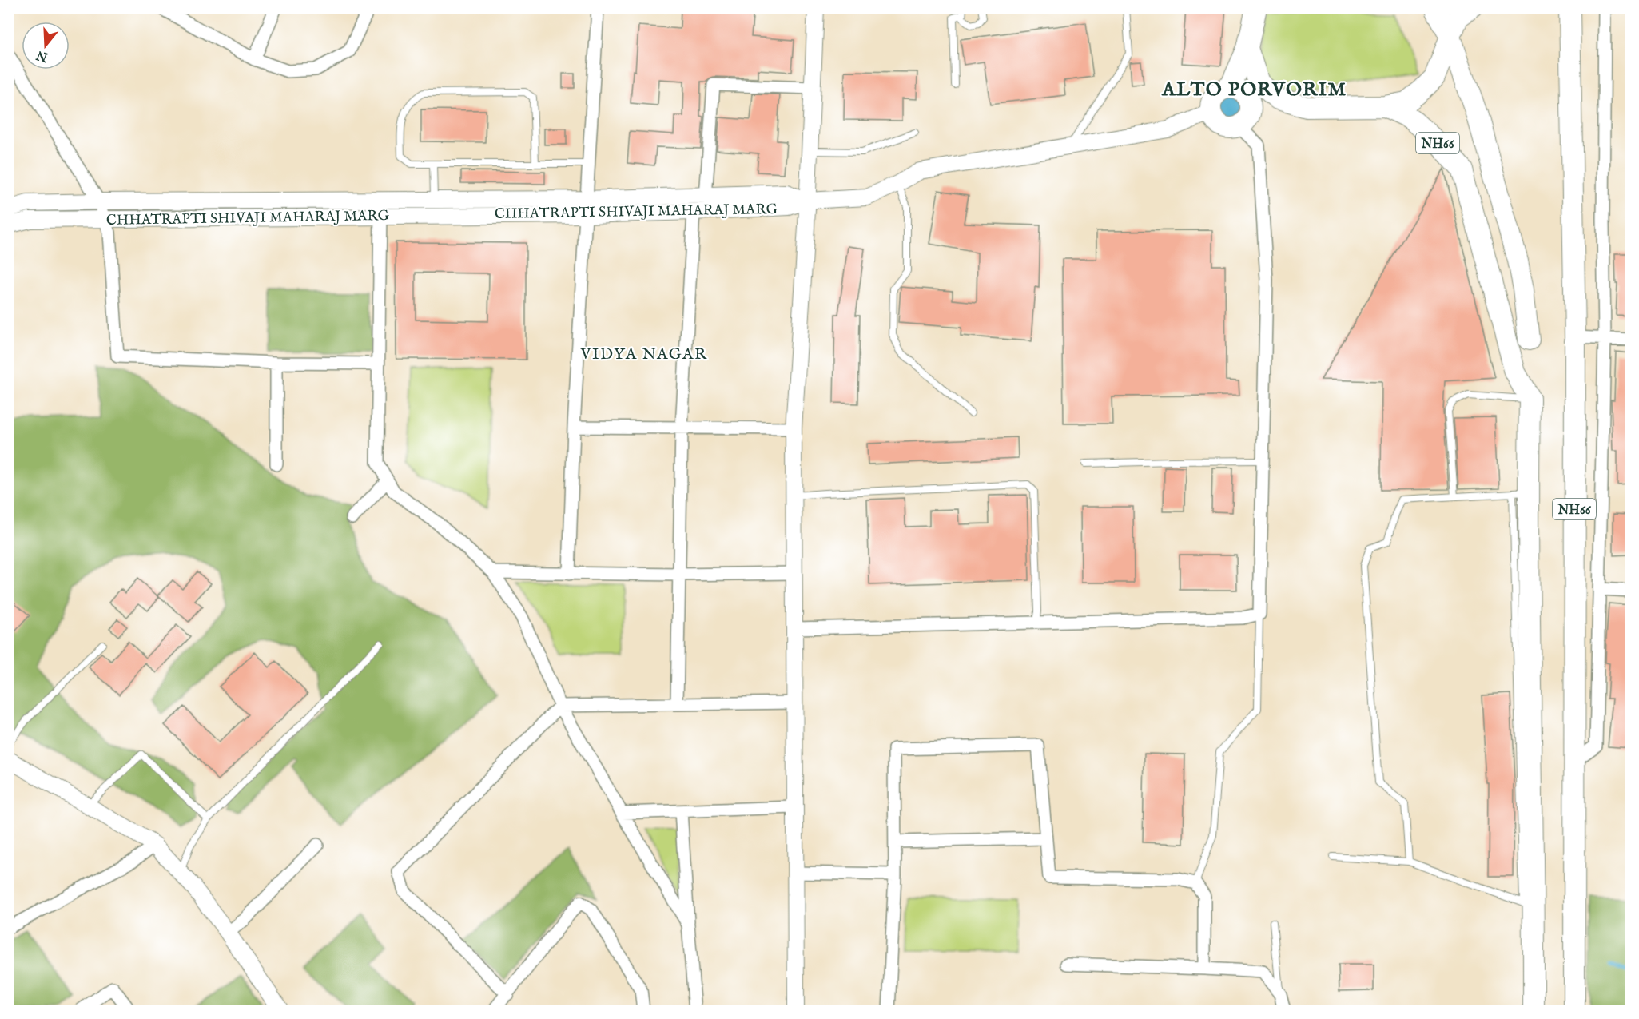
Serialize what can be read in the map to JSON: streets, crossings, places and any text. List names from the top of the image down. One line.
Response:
{"streets":{"main road":["NH66"],"street":["CHHATRAPTI SHIVAJI MAHARAJ MARG"]},"districts":["ALTO PORVORIM","VIDYA NAGAR"],"north":"bottom"}
